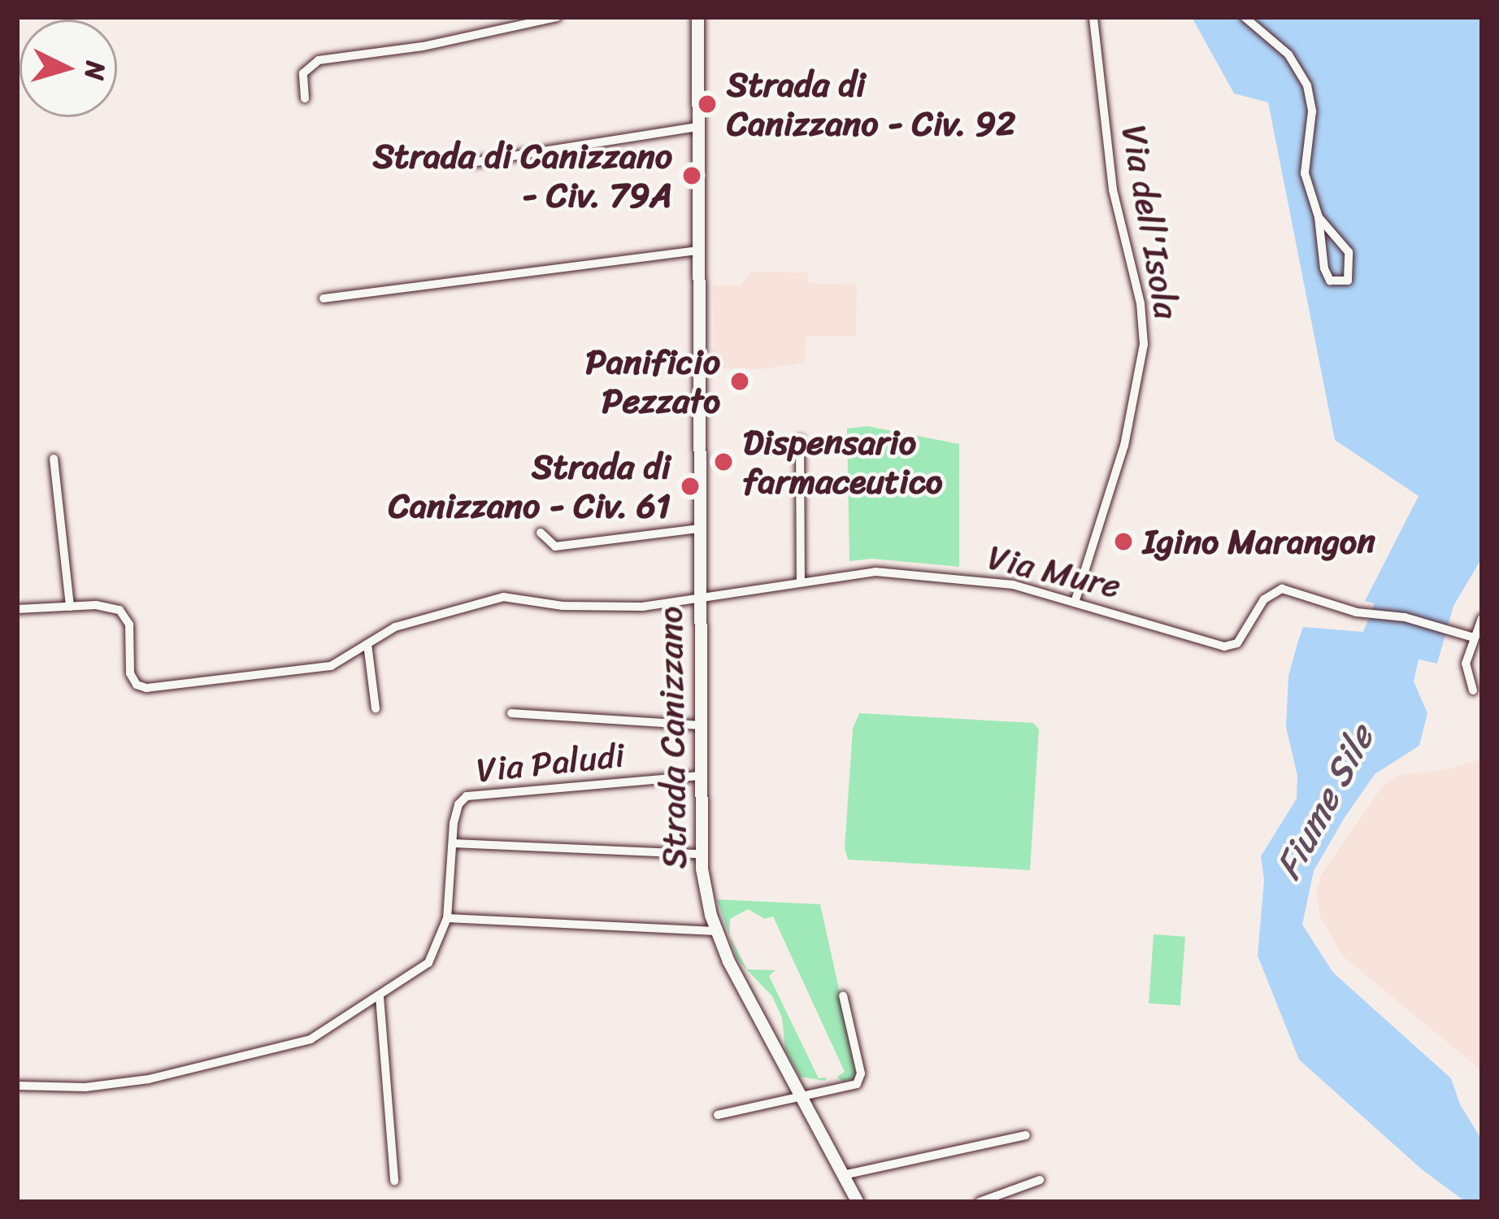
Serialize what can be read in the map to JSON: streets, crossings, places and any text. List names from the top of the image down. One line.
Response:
{"streets":{"street":["Via dell'Isola","Via Mure","Strada Canizzano","Via Paludi"]},"crossings":[["Via dell'Isola","Via Mure"],["Via Mure","Strada Canizzano"],["Strada Canizzano","Via Paludi"]],"water":["Fiume Sile"],"places":["Strada di Canizzano - Civ. 92","Strada di Canizzano - Civ. 79A","Panificio Pezzato","Dispensario farmaceutico","Strada di Canizzano - Civ. 61","Igino Marangon"],"north":"right"}
